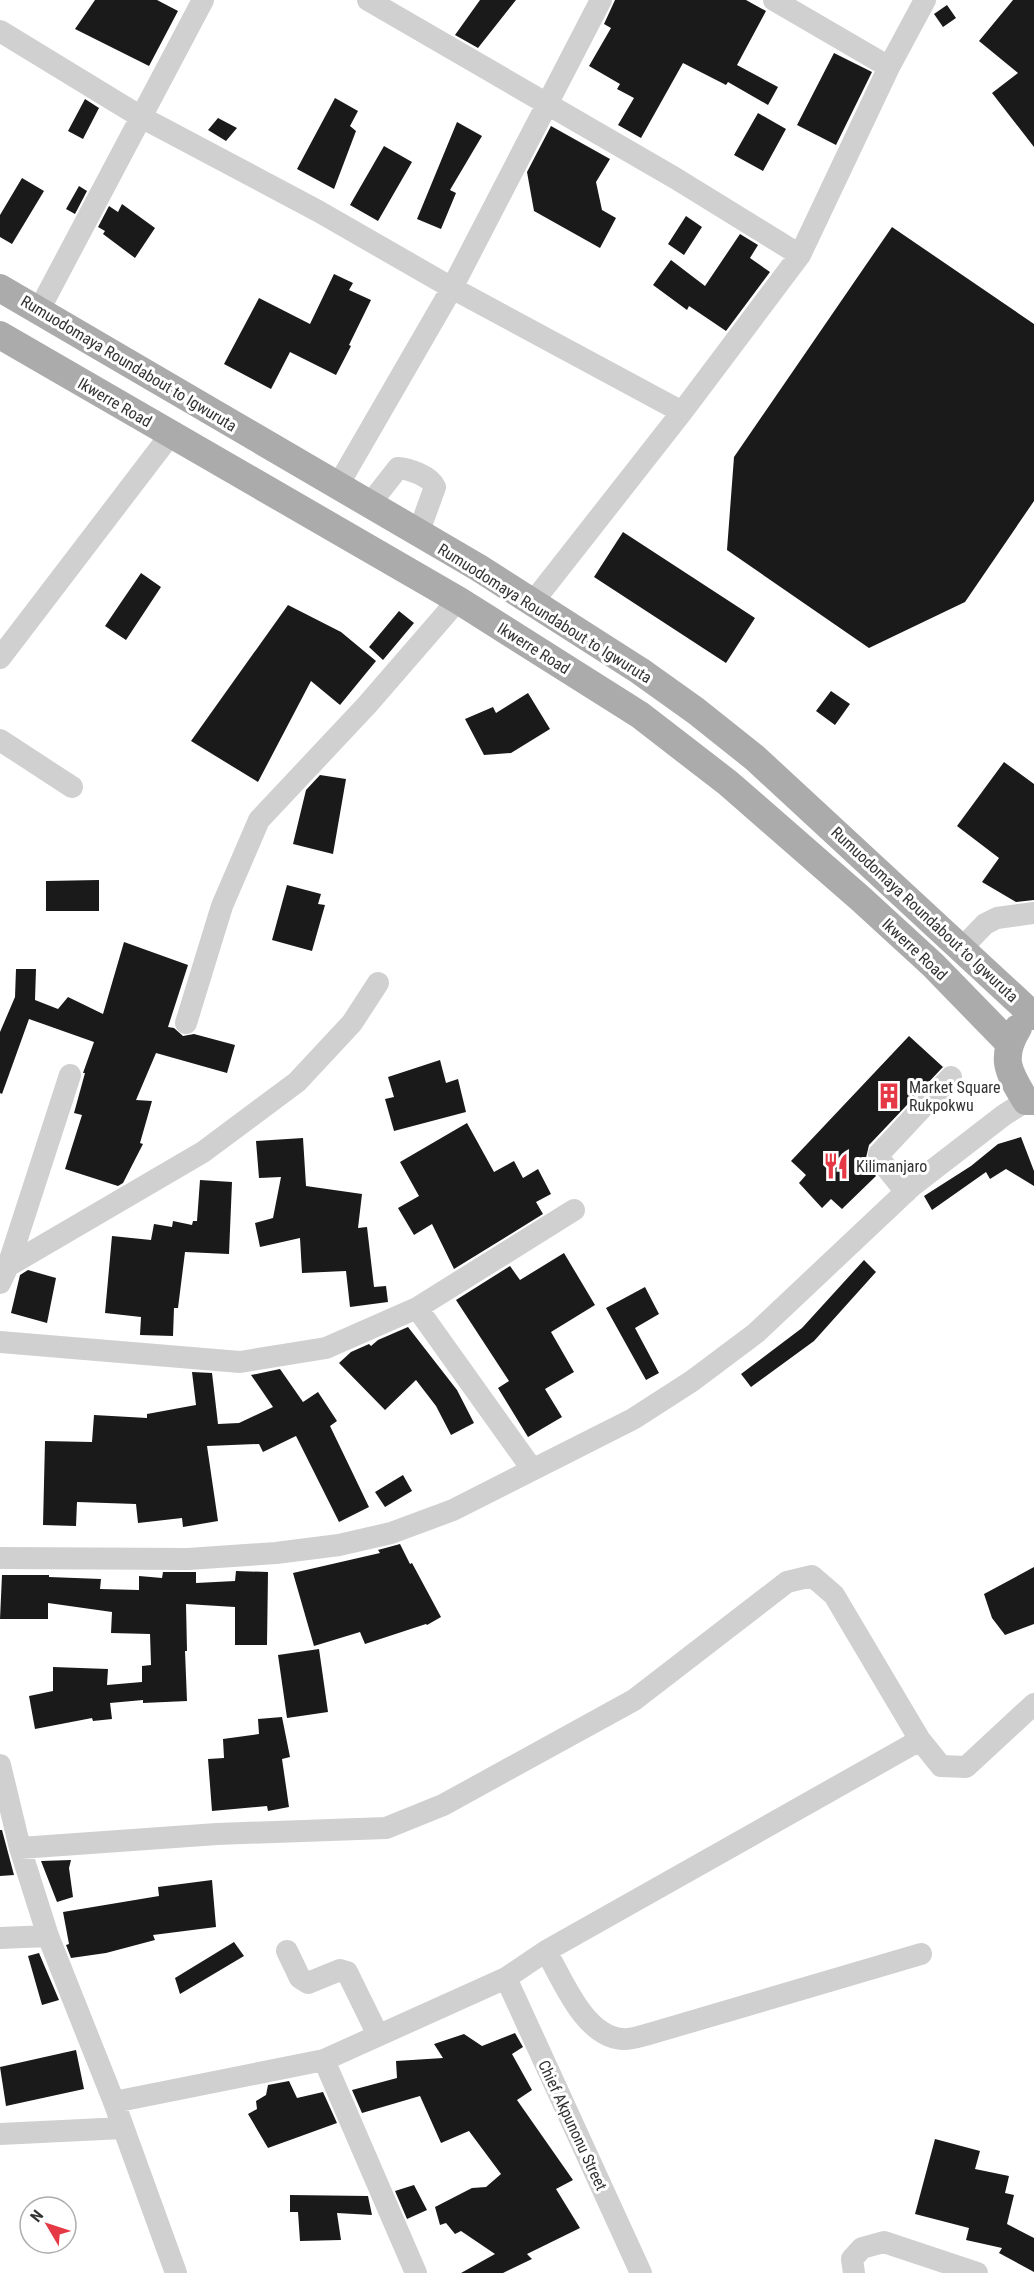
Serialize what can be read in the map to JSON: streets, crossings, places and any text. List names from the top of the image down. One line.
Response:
{"streets":{"main road":["Rumuodomaya Roundabout to Igwuruta","Ikwerre Road"],"street":["Chief Akpunonu Street"]},"places":{"building":["Market Square Rukpokwu"],"restaurant":["Kilimanjaro"]},"north":"top left"}
